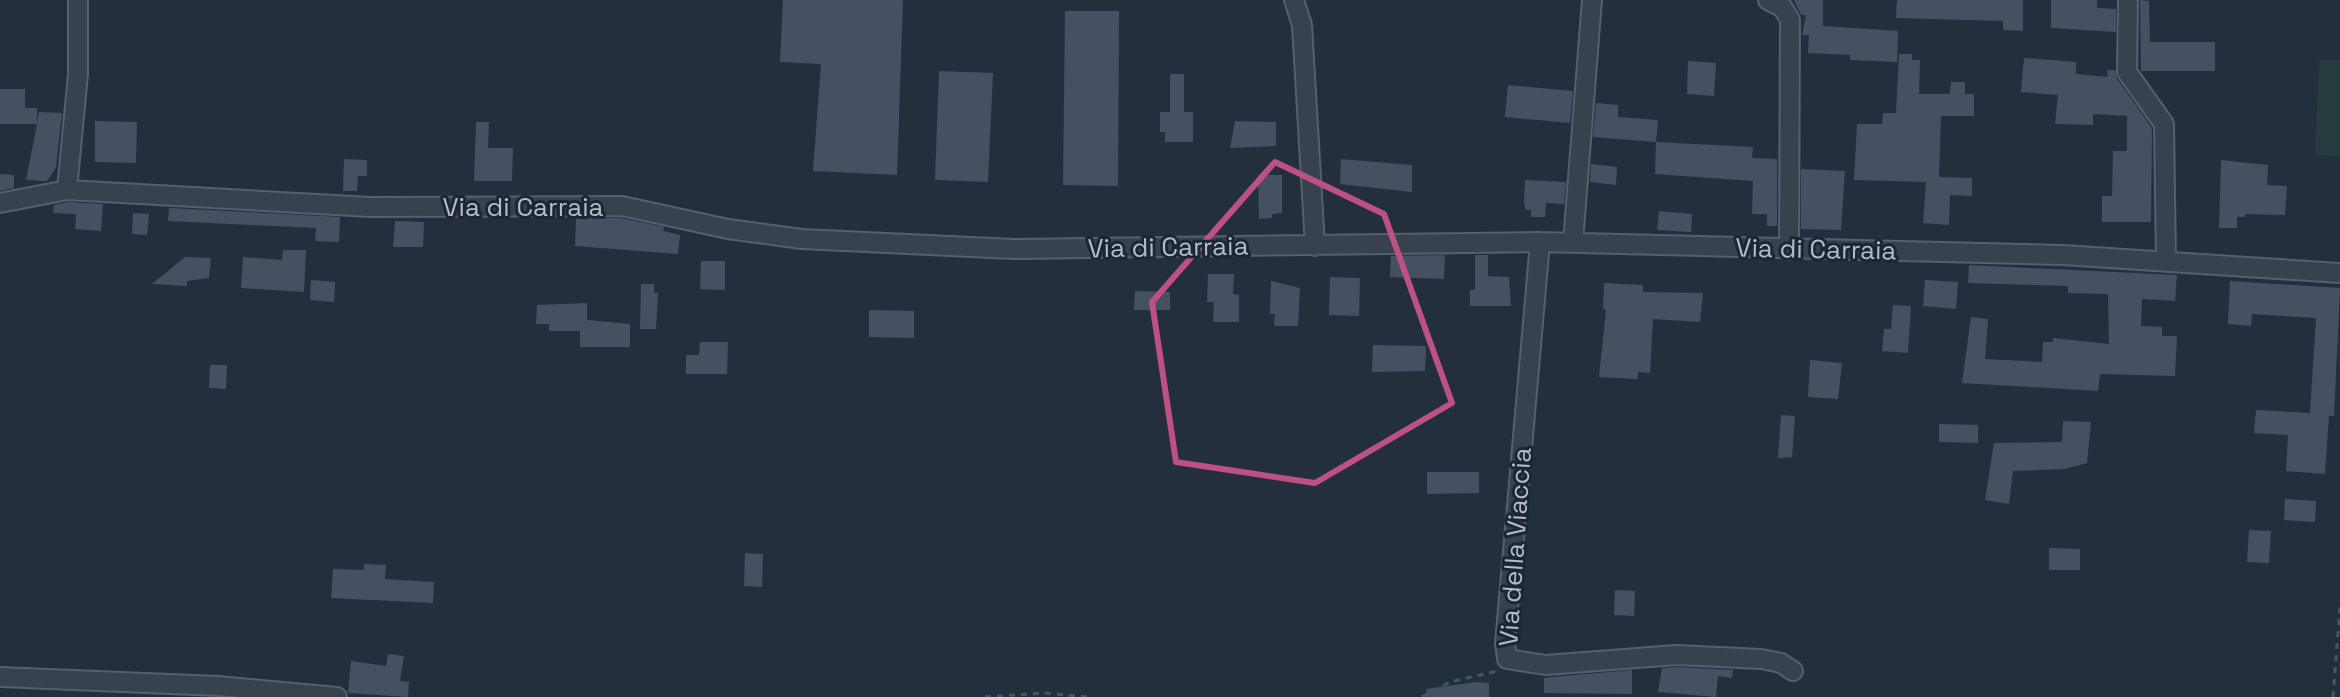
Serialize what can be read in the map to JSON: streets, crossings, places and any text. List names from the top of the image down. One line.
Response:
{"streets":{"street":["Via di Carraia","Via della Viaccia"]},"crossings":[["Via di Carraia","Via della Viaccia"]]}
